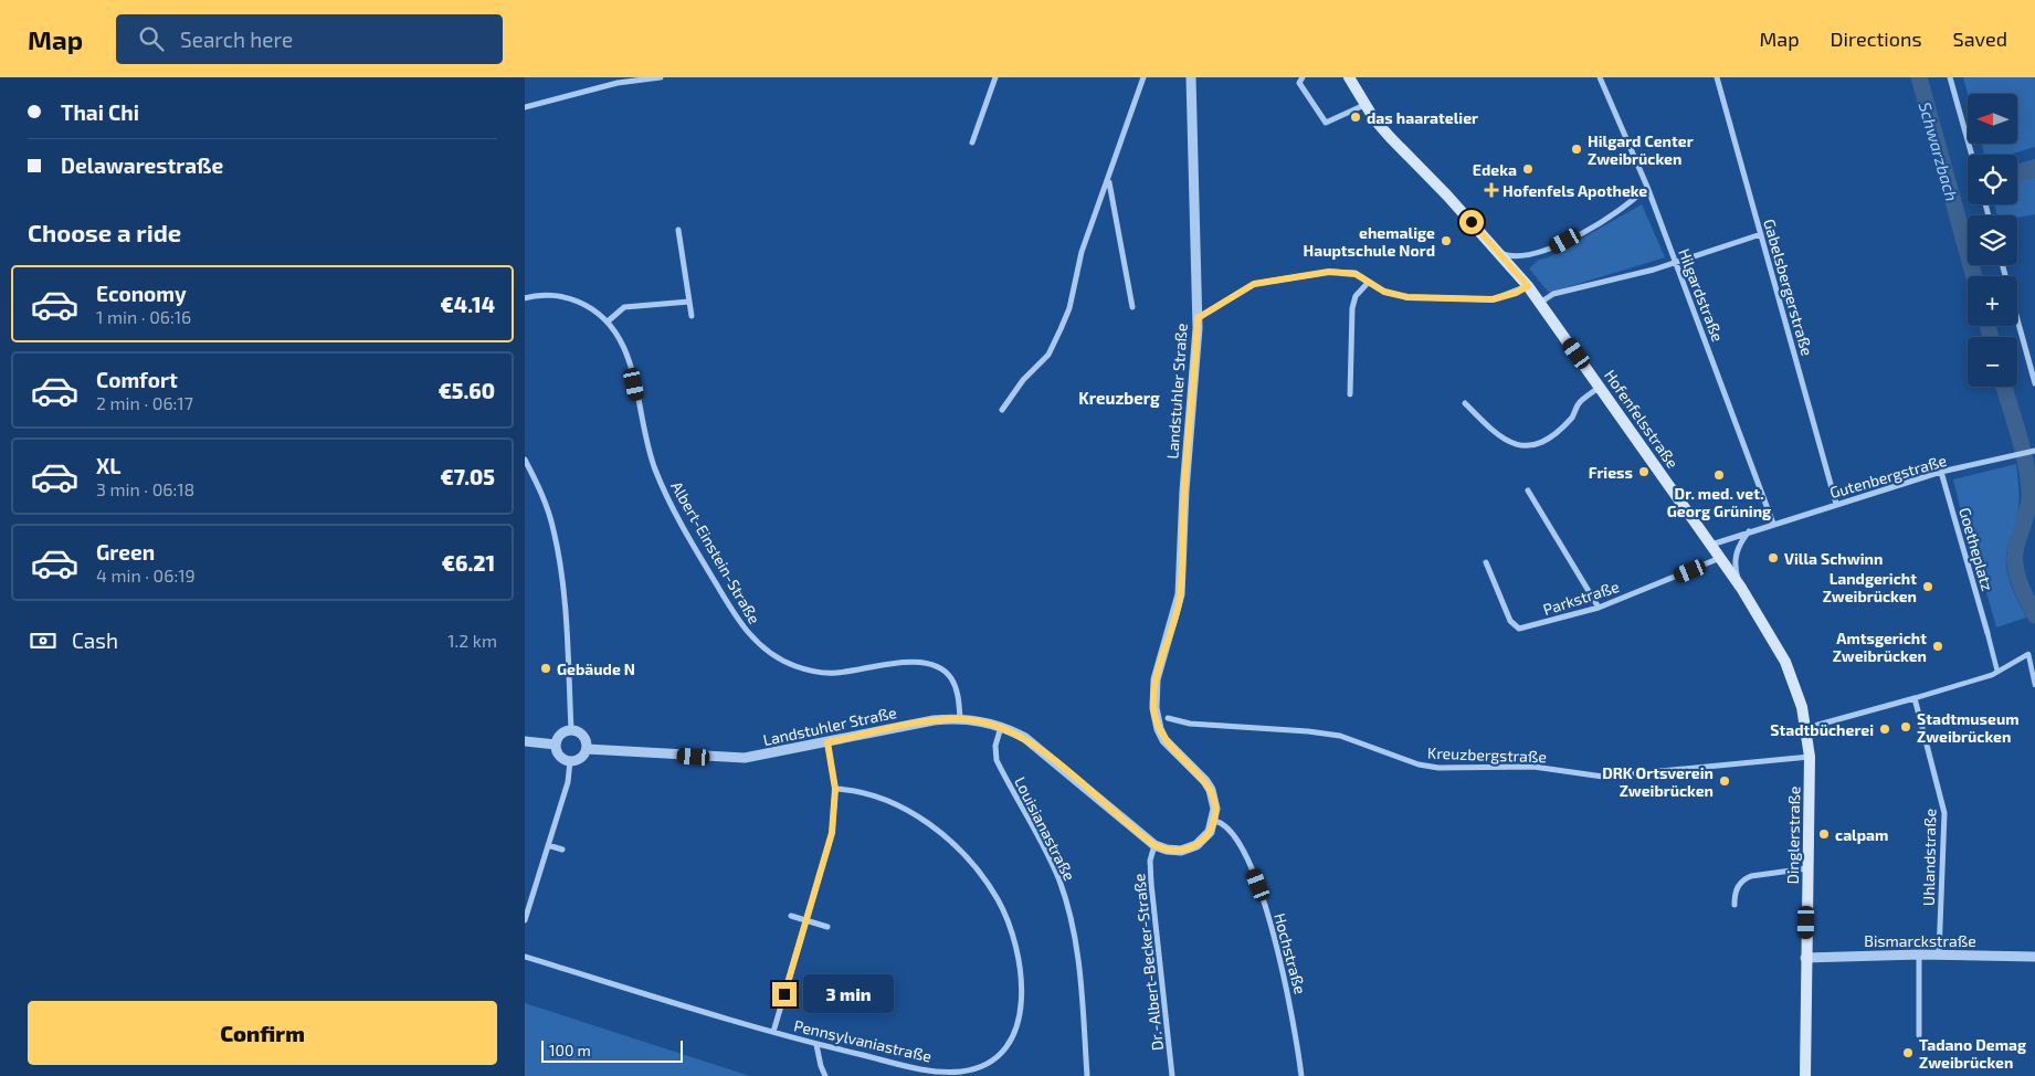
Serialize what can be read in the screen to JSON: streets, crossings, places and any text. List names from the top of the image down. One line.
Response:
{"streets":{"main road":["Hofenfelsstraße","Dinglerstraße"],"street":["Gabelsbergerstraße","Hilgardstraße","Landstuhler Straße","Gutenbergstraße","Goetheplatz","Albert-Einstein-Straße","Parkstraße","Kreuzbergstraße","Louisianastraße","Uhlandstraße","Bismarckstraße","Hochstraße","Dr.-Albert-Becker-Straße","Pennsylvaniastraße"]},"crossings":[["Gabelsbergerstraße","Gutenbergstraße"],["Hilgardstraße","Gutenbergstraße"],["Landstuhler Straße","Albert-Einstein-Straße"],["Landstuhler Straße","Louisianastraße"],["Landstuhler Straße","Hochstraße"],["Landstuhler Straße","Dr.-Albert-Becker-Straße"],["Hofenfelsstraße","Gutenbergstraße"],["Hofenfelsstraße","Parkstraße"],["Hofenfelsstraße","Dinglerstraße"],["Gutenbergstraße","Goetheplatz"],["Kreuzbergstraße","Dinglerstraße"],["Dinglerstraße","Bismarckstraße"],["Uhlandstraße","Bismarckstraße"]],"districts":["Kreuzberg"],"water":["Schwarzbach"],"places":{"other":["das haaratelier","Hilgard Center Zweibrücken","Edeka","ehemalige Hauptschule Nord","Friess","Dr. med. vet. Georg Grüning","Villa Schwinn","Landgericht Zweibrücken","Amtsgericht Zweibrücken","Gebäude N","Stadtmuseum Zweibrücken","Stadtbücherei","DRK Ortsverein Zweibrücken","calpam","Tadano Demag Zweibrücken"],"health":["Hofenfels Apotheke"]},"scale_bar":"100 m","north":"left","page":{"header":"Map","search":"Search here","nav":["Map","Directions","Saved"],"banner":["Thai Chi","Delawarestraße"],"map_buttons":["+","−"],"heading":"Choose a ride","list":[{"name":"Economy","note":"1 min · 06:16","value":"€4.14"},{"name":"Comfort","note":"2 min · 06:17","value":"€5.60"},{"name":"XL","note":"3 min · 06:18","value":"€7.05"},{"name":"Green","note":"4 min · 06:19","value":"€6.21"}],"pay":["Cash","1.2 km"],"bubble":"3 min","buttons":"Confirm","scale":"100 m"}}
